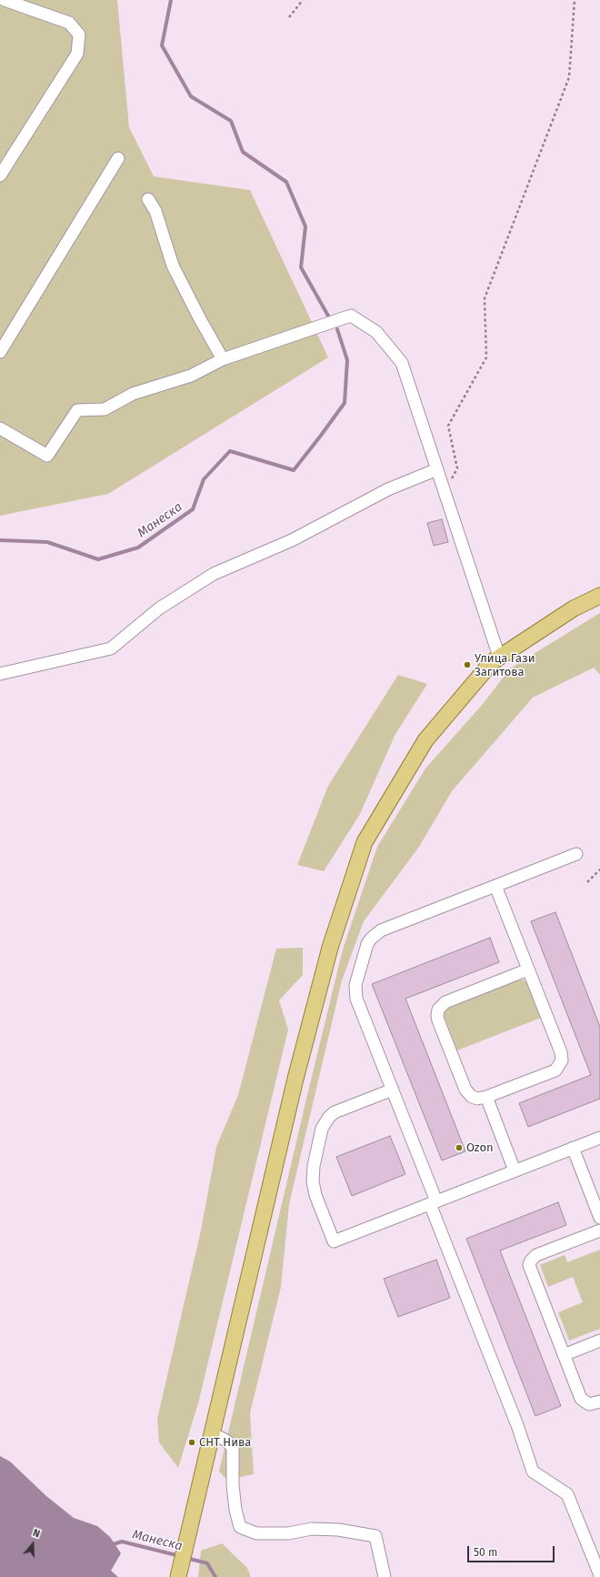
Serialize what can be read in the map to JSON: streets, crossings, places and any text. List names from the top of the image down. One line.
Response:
{"water":["Манеска"],"places":["Улица Гази Загитова","Ozon","СНТ Нива"],"scale_bar":"50 m","north":"top"}
